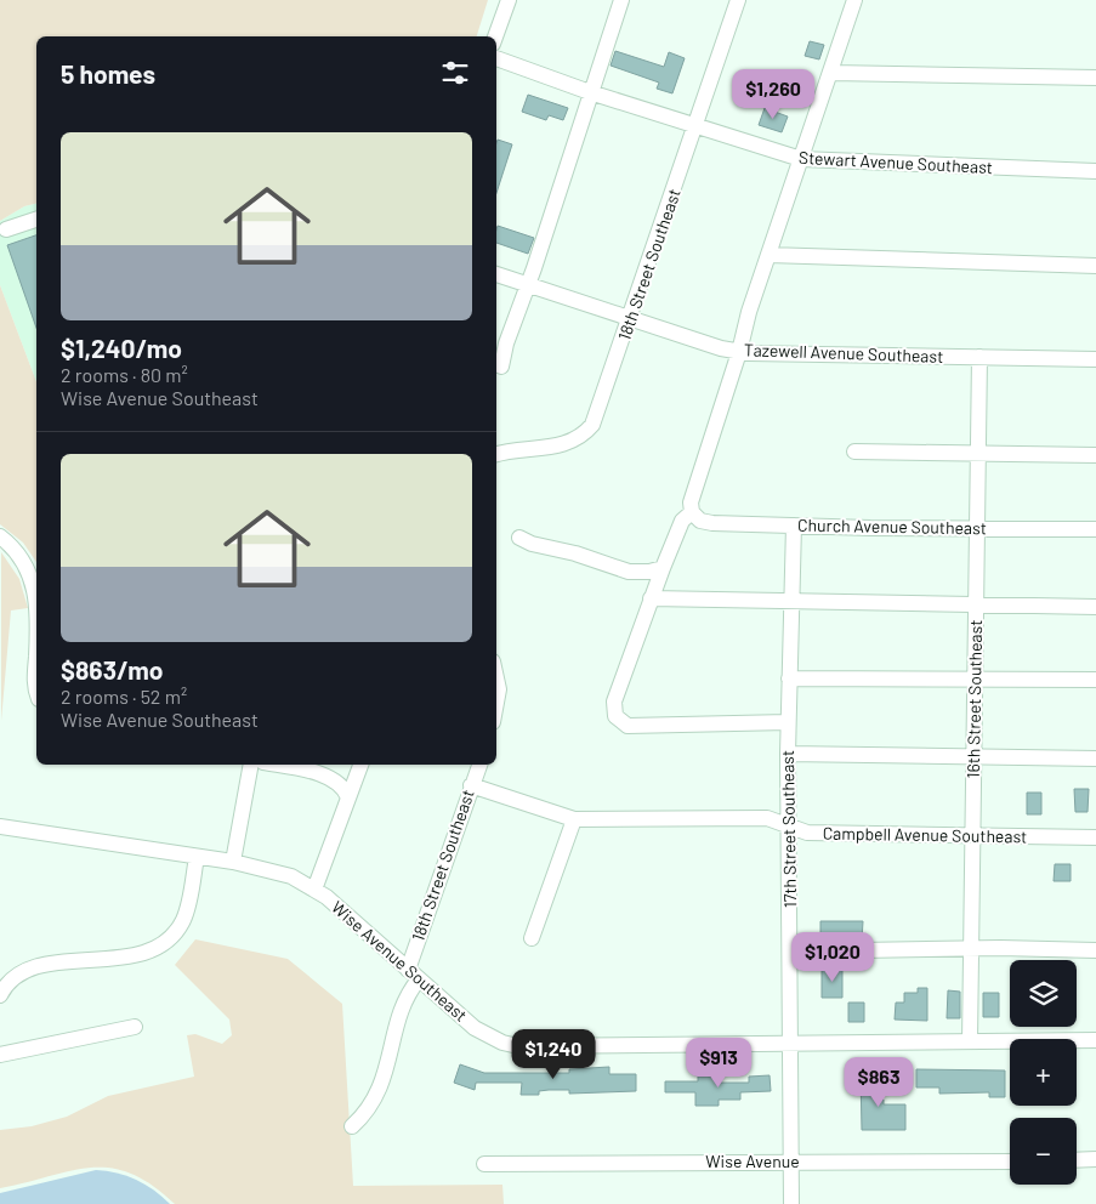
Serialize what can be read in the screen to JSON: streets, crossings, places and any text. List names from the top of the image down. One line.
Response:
{"streets":{"street":["Stewart Avenue Southeast","18th Street Southeast","Tazewell Avenue Southeast","Church Avenue Southeast","16th Street Southeast","17th Street Southeast","Campbell Avenue Southeast","Wise Avenue Southeast","Wise Avenue"]},"crossings":[["Stewart Avenue Southeast","18th Street Southeast"],["18th Street Southeast","Tazewell Avenue Southeast"],["18th Street Southeast","Campbell Avenue Southeast"],["18th Street Southeast","Wise Avenue Southeast"],["Tazewell Avenue Southeast","16th Street Southeast"],["Church Avenue Southeast","16th Street Southeast"],["Church Avenue Southeast","17th Street Southeast"],["16th Street Southeast","Campbell Avenue Southeast"],["16th Street Southeast","Wise Avenue Southeast"],["17th Street Southeast","Campbell Avenue Southeast"],["17th Street Southeast","Wise Avenue Southeast"],["17th Street Southeast","Wise Avenue"]],"page":{"heading":"5 homes","price":["$1,260","$1,020","$1,240","$913","$863"],"list":[{"name":"$1,240/mo","note":"2 rooms · 80 m² · Wise Avenue Southeast"},{"name":"$863/mo","note":"2 rooms · 52 m² · Wise Avenue Southeast"}],"map_buttons":["+","−"]}}
